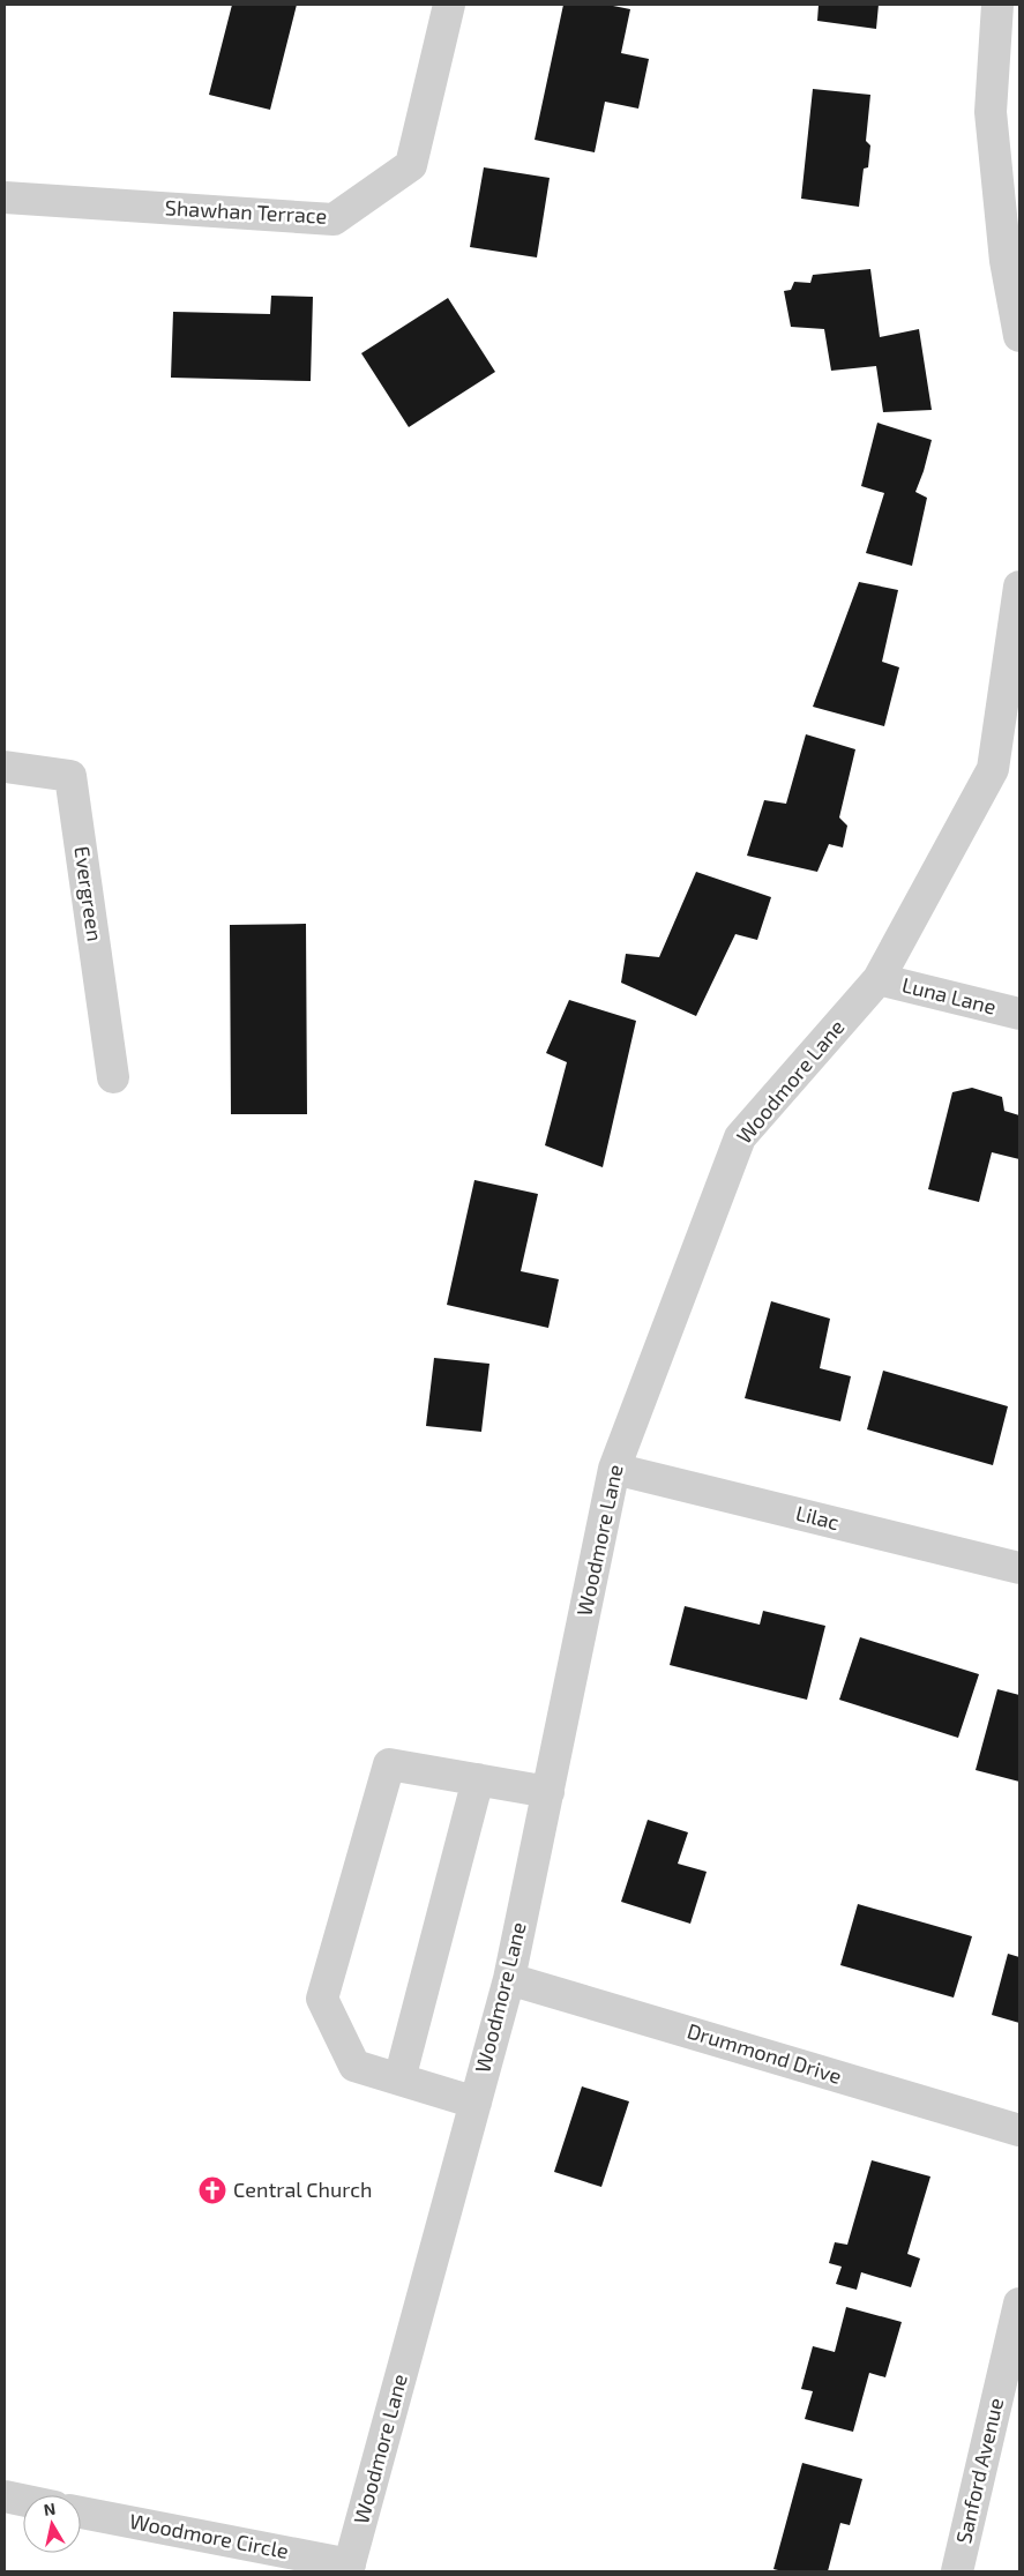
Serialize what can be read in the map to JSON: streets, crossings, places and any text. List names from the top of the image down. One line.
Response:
{"streets":{"street":["Shawhan Terrace","Evergreen","Luna Lane","Woodmore Lane","Lilac","Drummond Drive","Sanford Avenue","Woodmore Circle"]},"crossings":[["Luna Lane","Woodmore Lane"],["Woodmore Lane","Lilac"],["Woodmore Lane","Drummond Drive"],["Woodmore Lane","Woodmore Circle"]],"places":{"church":["Central Church"]},"north":"top"}
